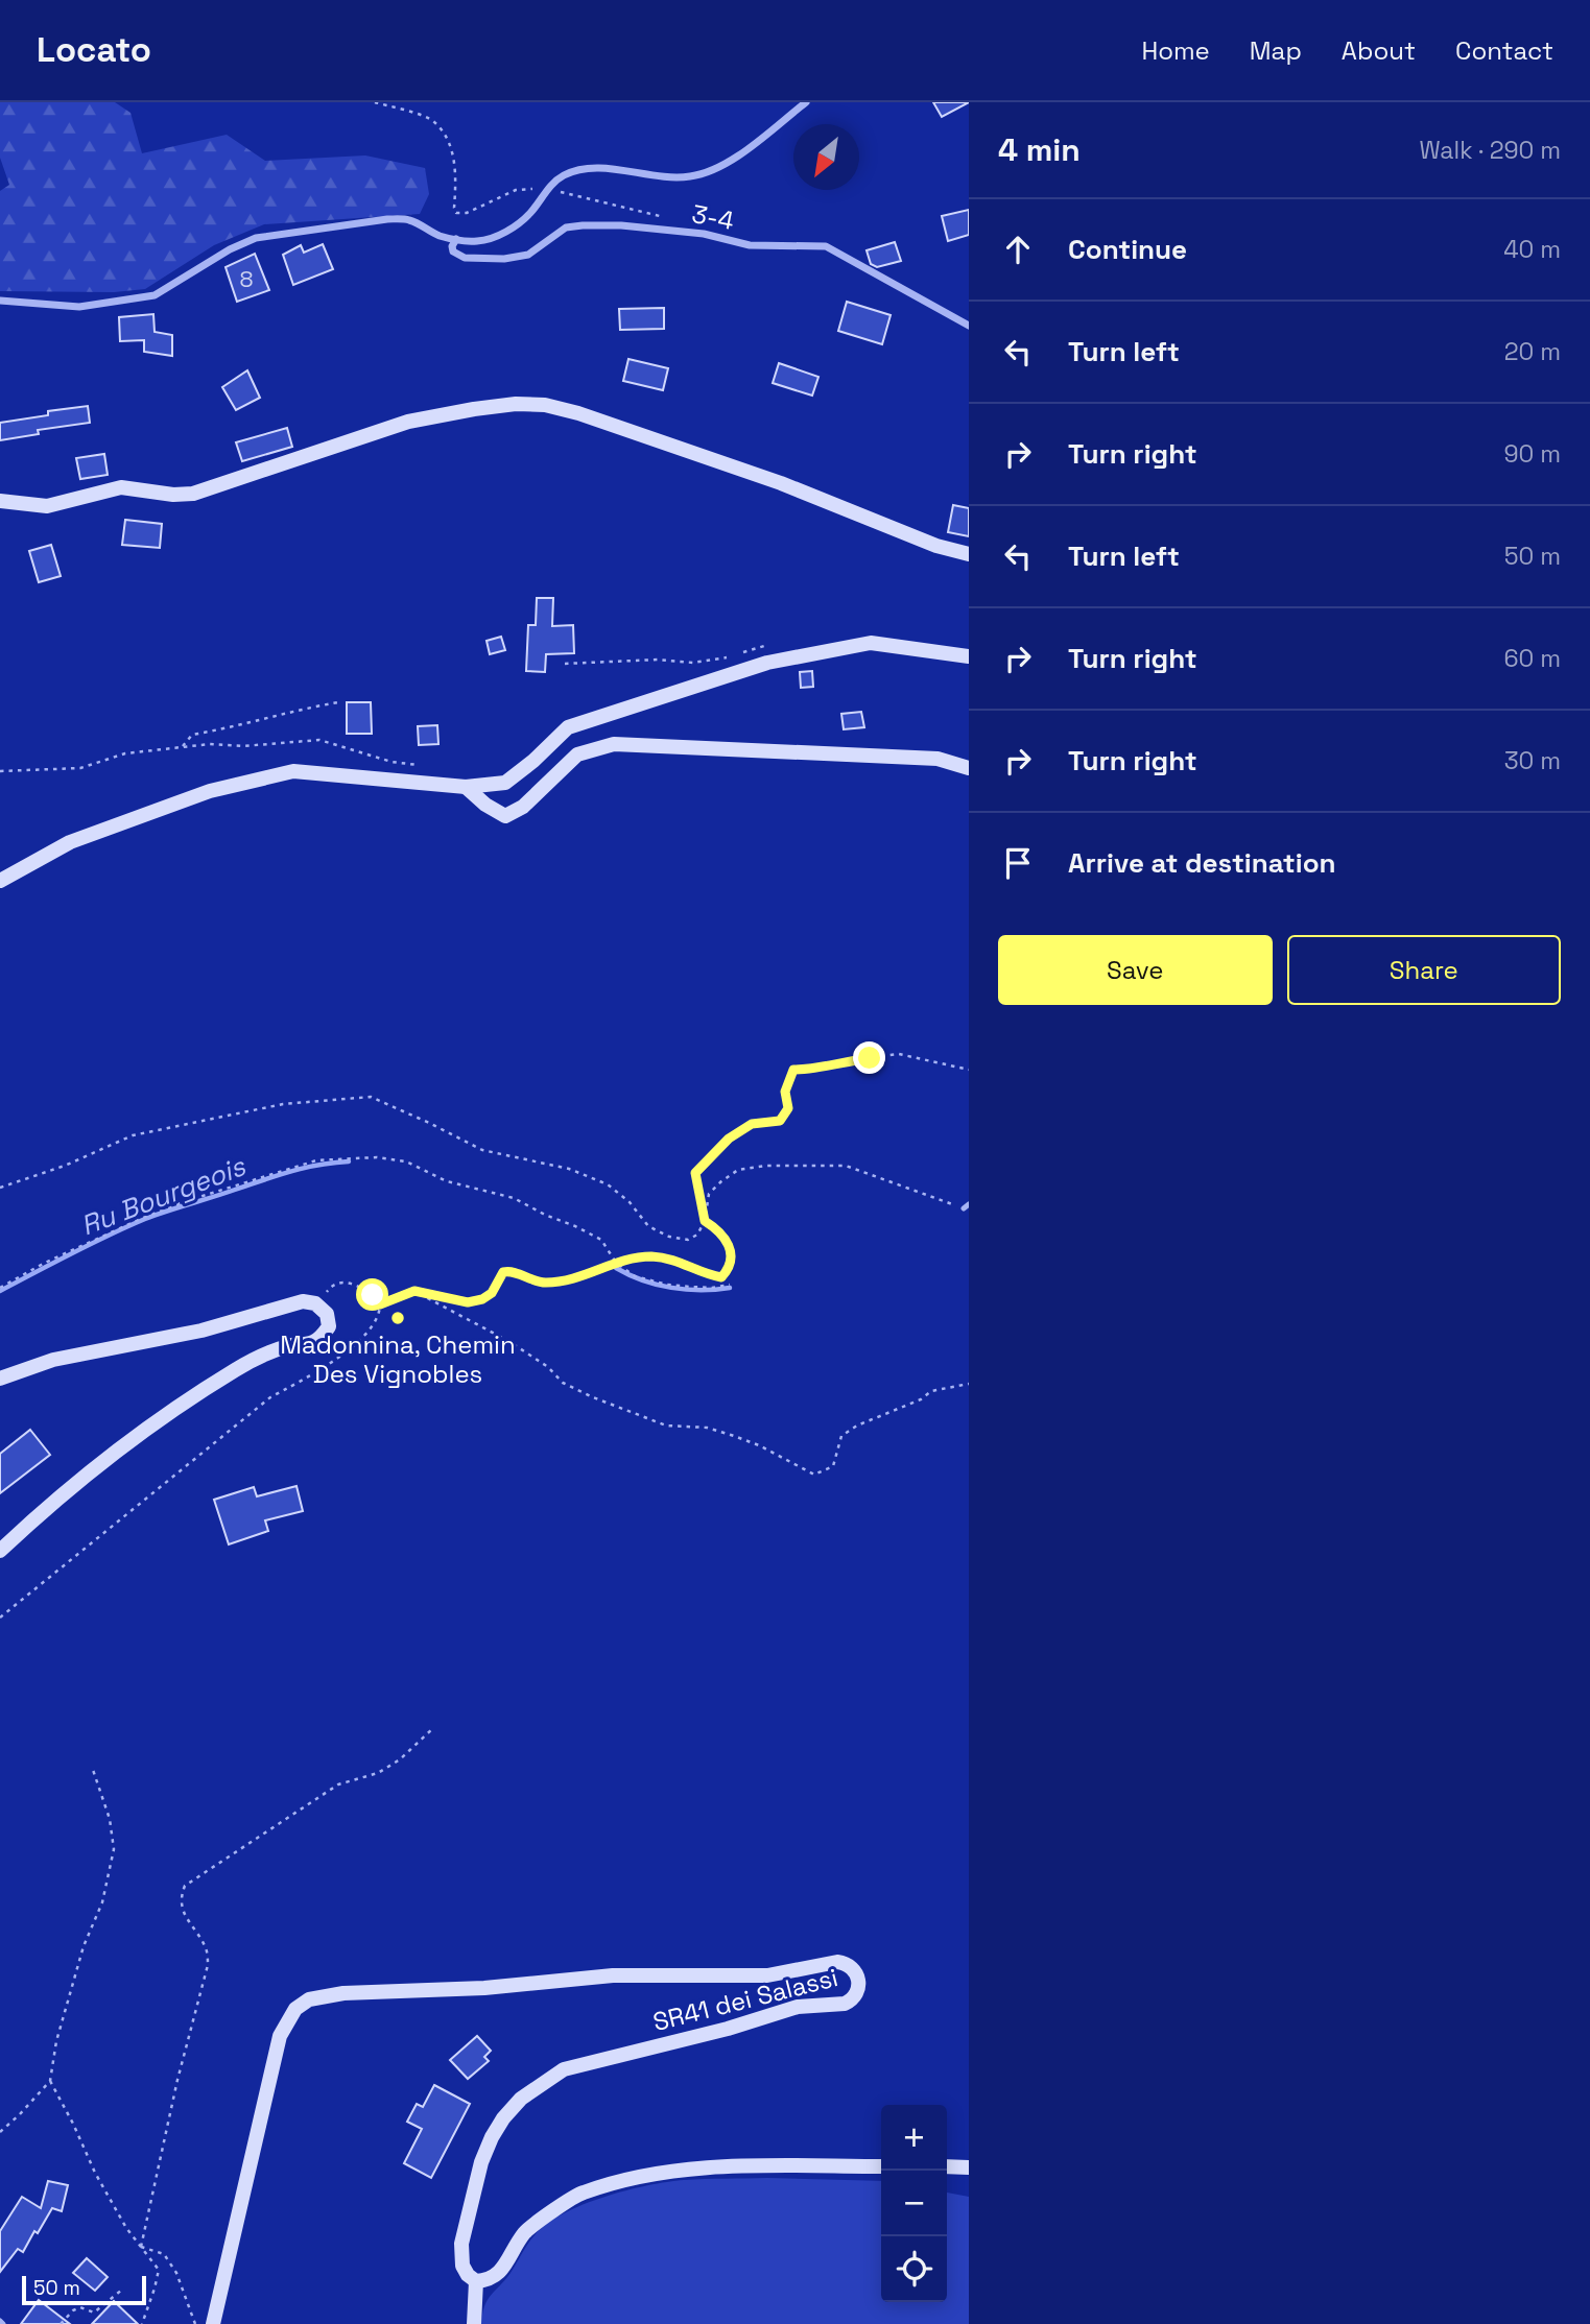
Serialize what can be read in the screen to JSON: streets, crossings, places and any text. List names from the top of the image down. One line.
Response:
{"streets":{"main road":["SR41 dei Salassi"],"street":["3-4"]},"water":["Ru Bourgeois"],"places":["Madonnina, Chemin Des Vignobles"],"house_numbers":["8"],"scale_bar":"50 m","north":"bottom left","page":{"header":"Locato","nav":["Home","Map","About","Contact"],"heading":["4 min","Walk · 290 m"],"list":[["Continue","40 m"],["Turn left","20 m"],["Turn right","90 m"],["Turn left","50 m"],["Turn right","60 m"],["Turn right","30 m"],"Arrive at destination"],"buttons":["Save","Share"],"map_buttons":["+","−"],"scale":"50 m"}}
